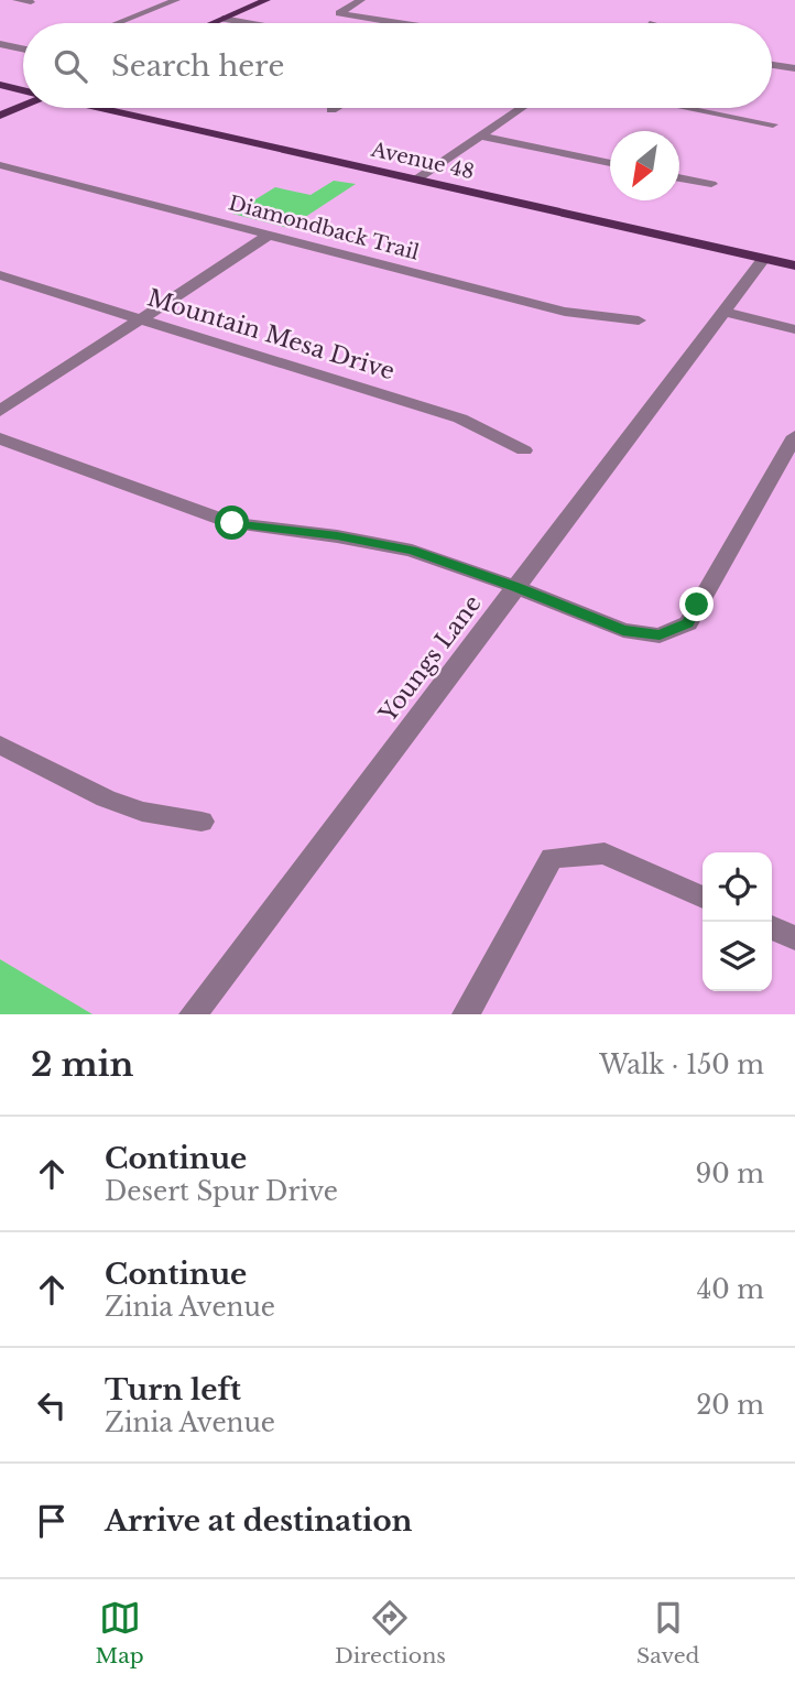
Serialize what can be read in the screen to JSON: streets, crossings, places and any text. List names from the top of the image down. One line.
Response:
{"streets":{"main road":["Avenue 48"],"street":["Diamondback Trail","Mountain Mesa Drive","Youngs Lane"]},"crossings":[["Avenue 48","Youngs Lane"]],"north":"bottom left","page":{"search":"Search here","heading":["2 min","Walk · 150 m"],"list":[["Continue","Desert Spur Drive","90 m"],["Continue","Zinia Avenue","40 m"],["Turn left","Zinia Avenue","20 m"],"Arrive at destination"],"nav":["Map","Directions","Saved"]}}
